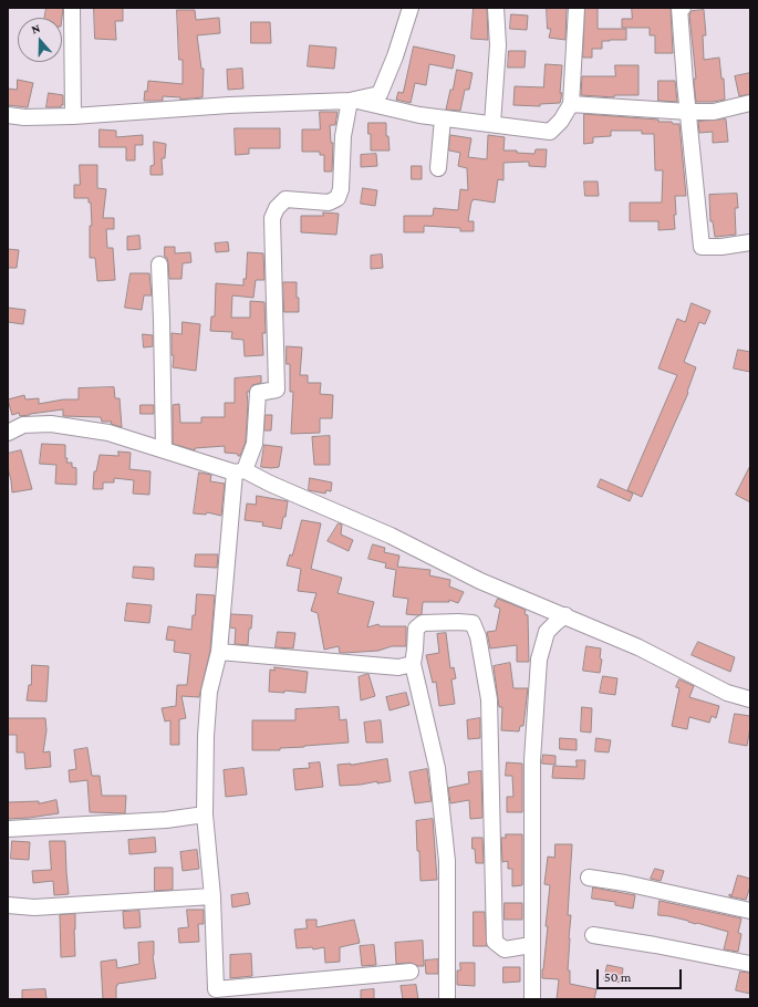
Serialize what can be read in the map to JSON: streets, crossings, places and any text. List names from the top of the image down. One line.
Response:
{"scale_bar":"50 m","north":"top"}
